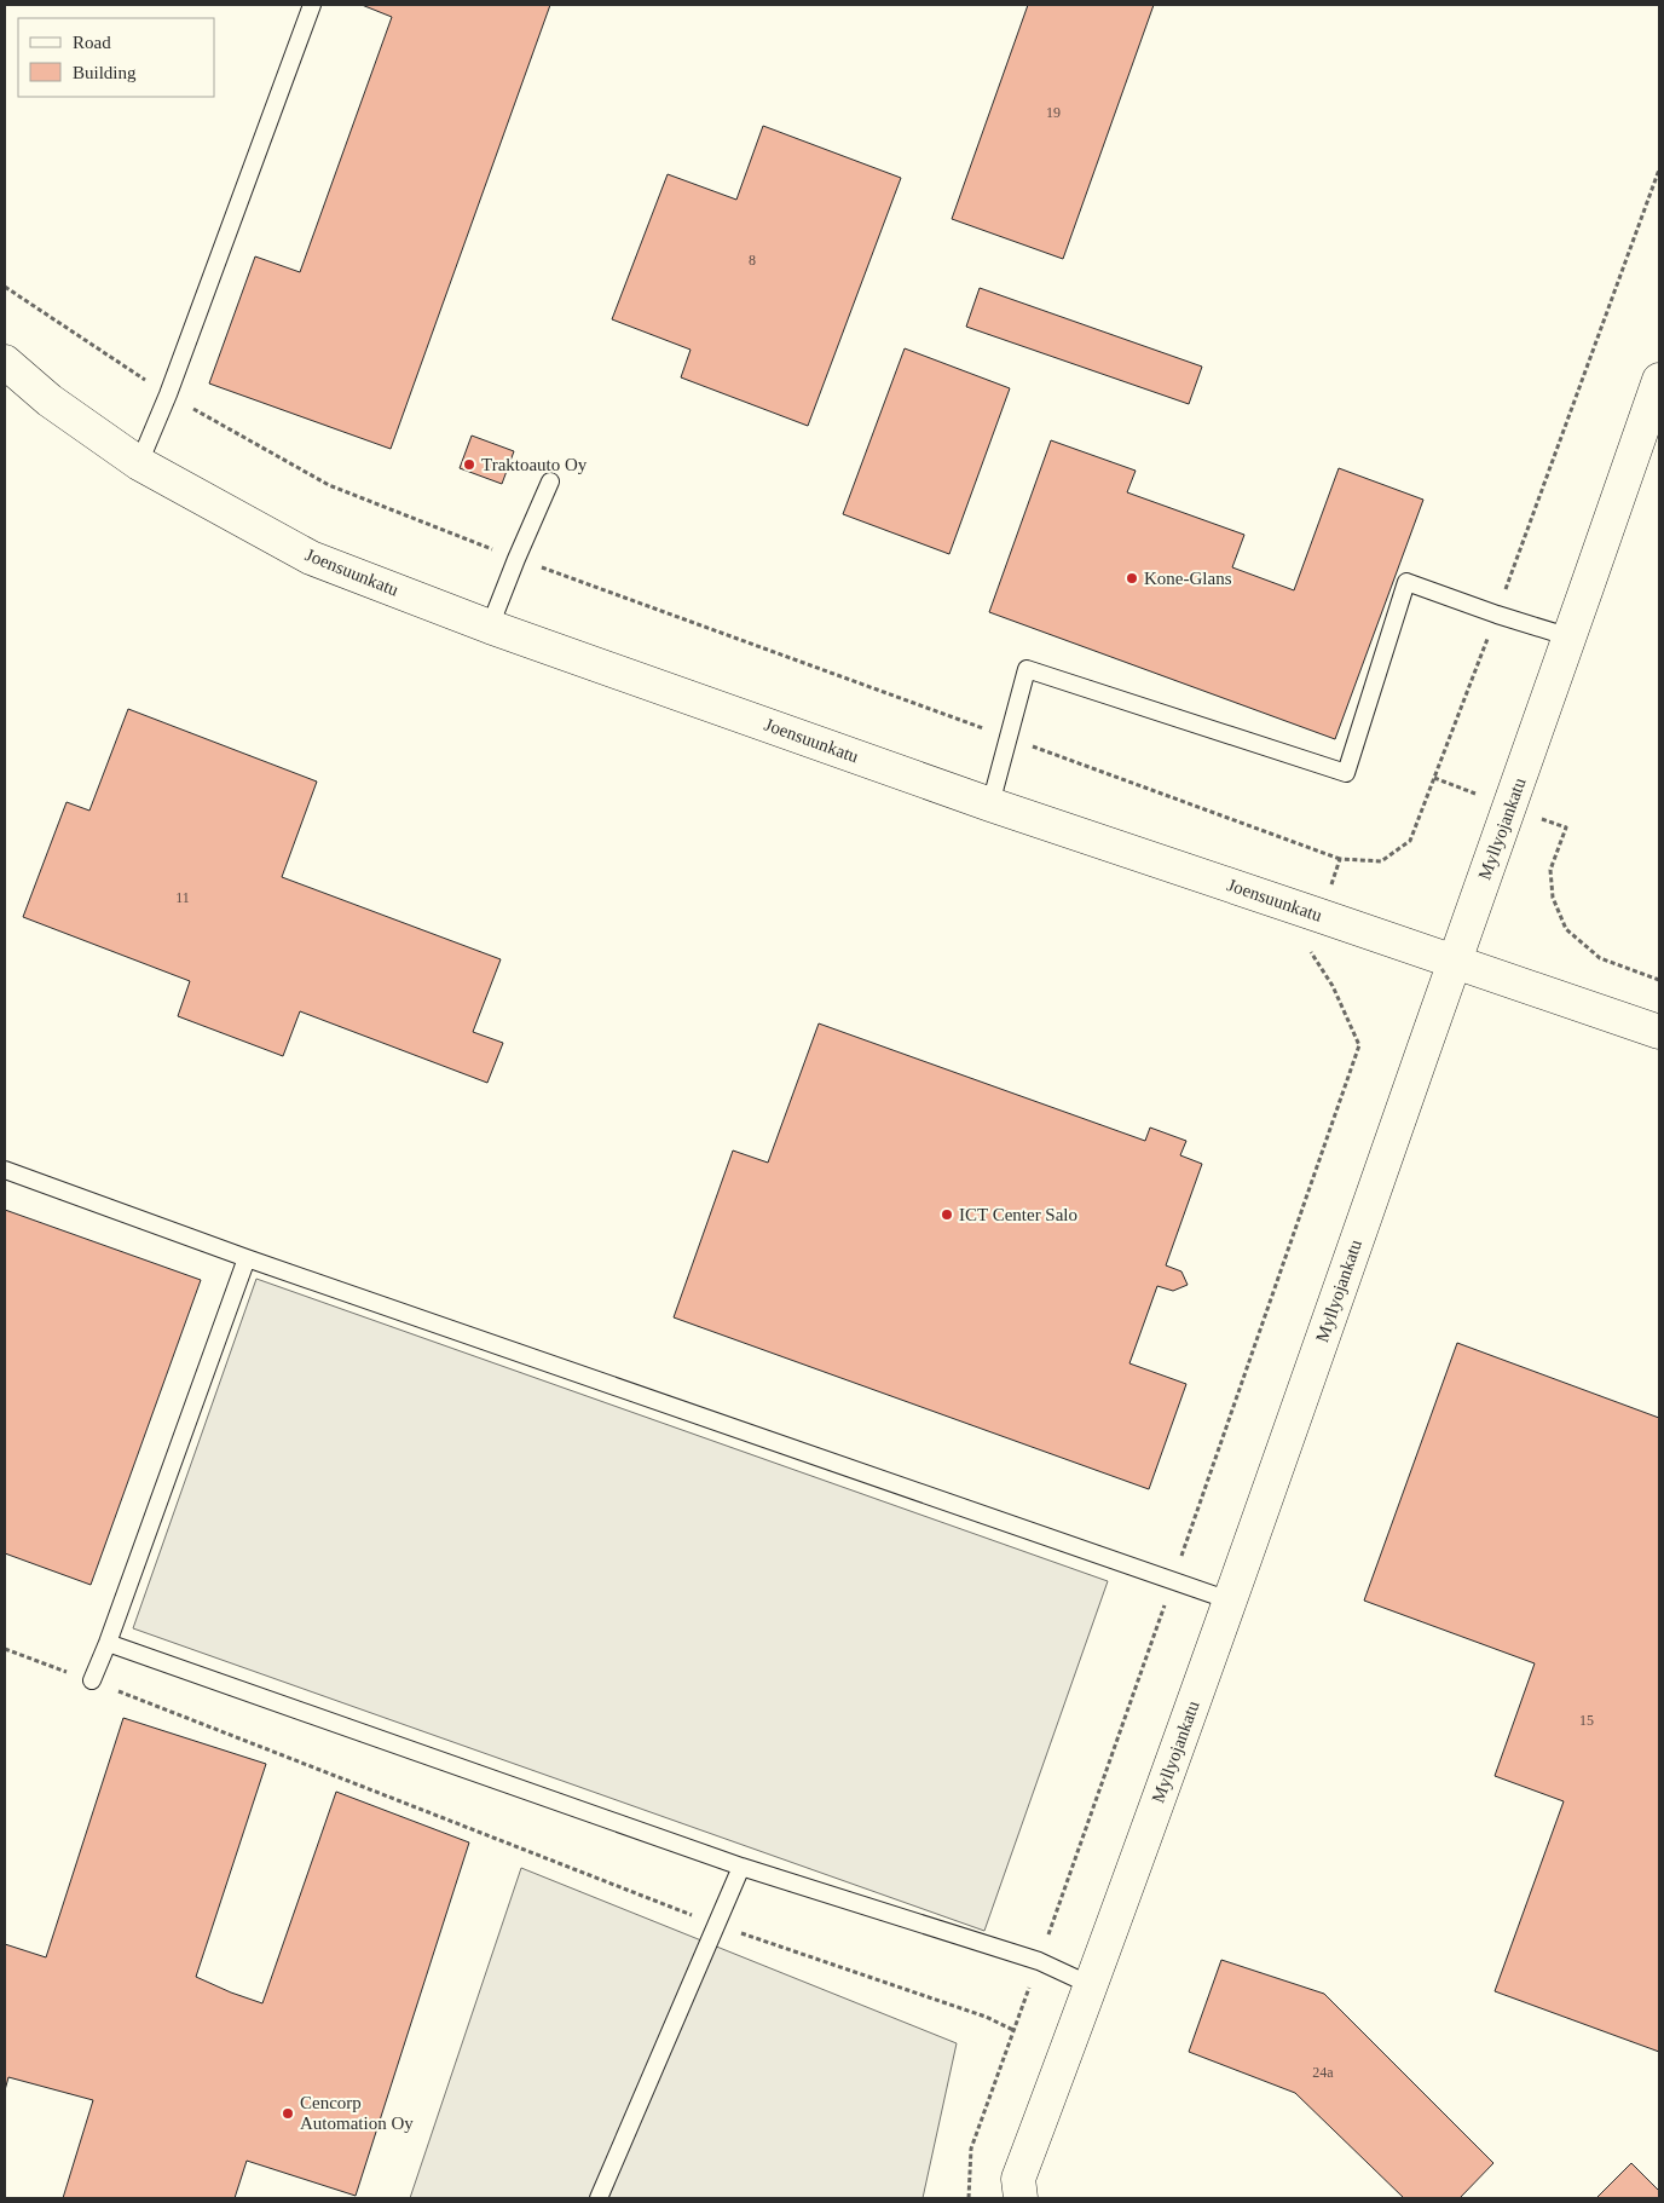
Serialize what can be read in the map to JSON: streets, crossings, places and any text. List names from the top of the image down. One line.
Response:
{"streets":{"street":["Joensuunkatu","Myllyojankatu"]},"crossings":[["Joensuunkatu","Myllyojankatu"]],"places":["Traktoauto Oy","Kone-Glans","ICT Center Salo","Cencorp Automation Oy"],"house_numbers":["19","8","11","15","24a"],"legend":["Road","Building"]}
